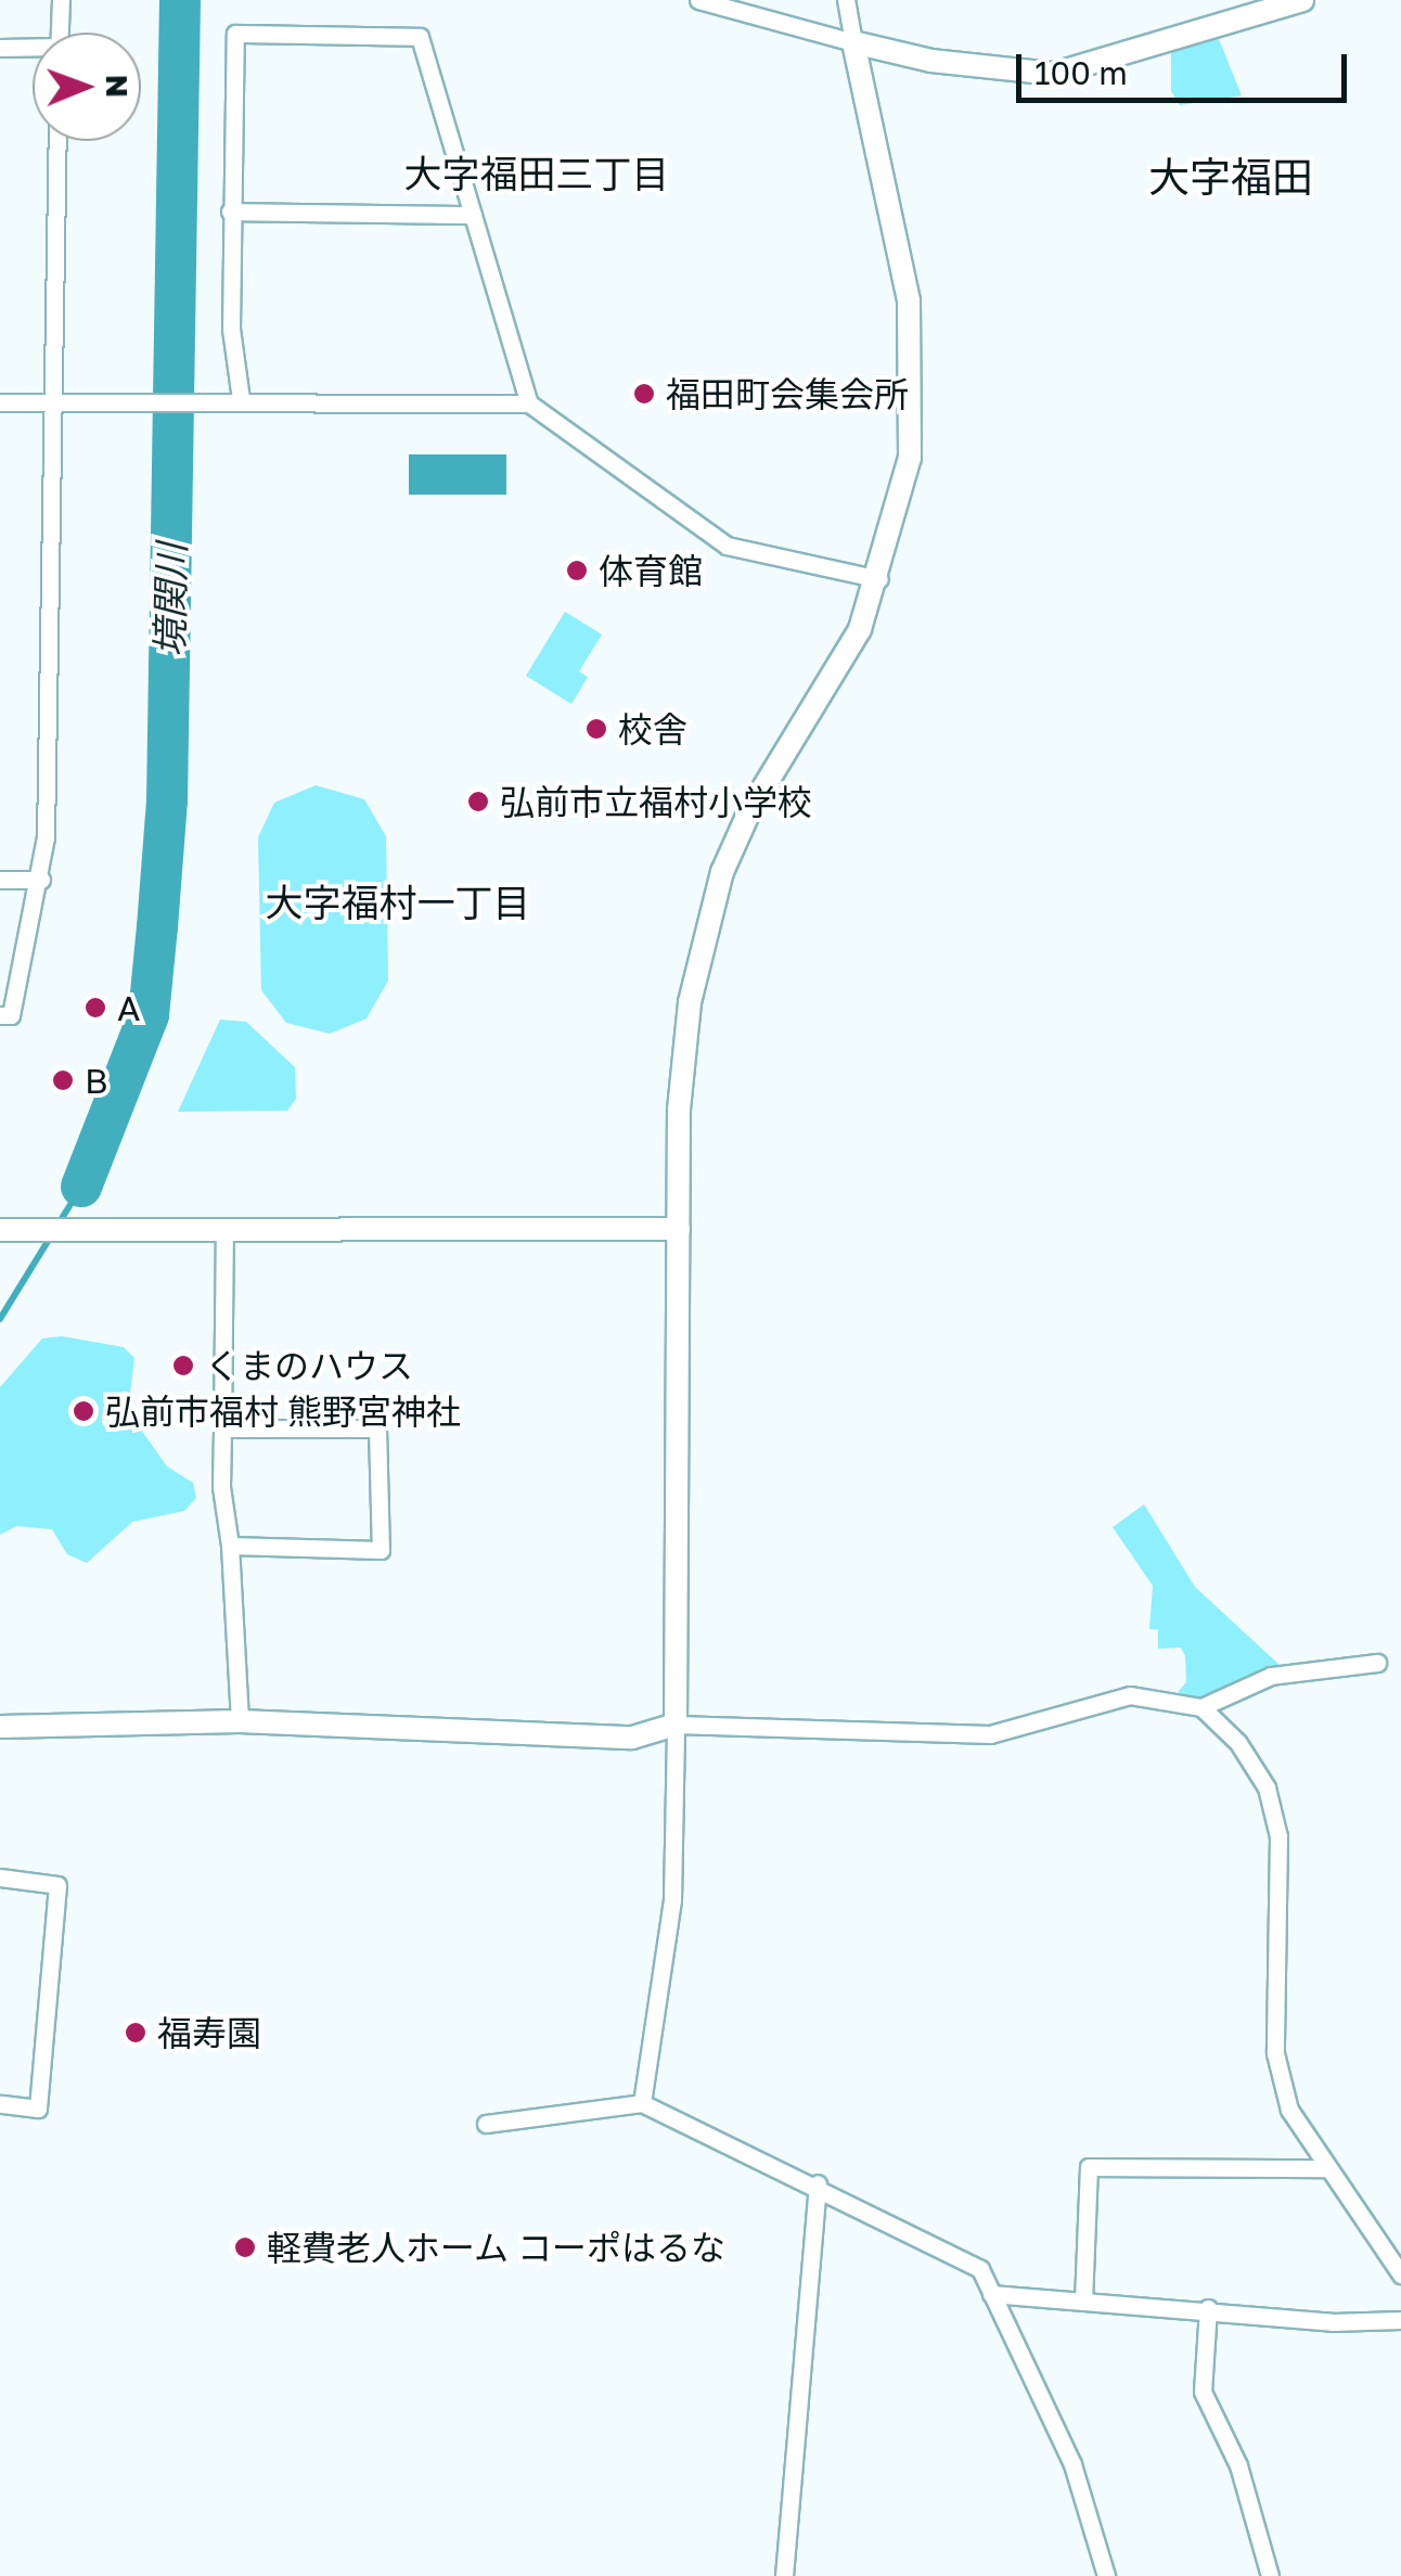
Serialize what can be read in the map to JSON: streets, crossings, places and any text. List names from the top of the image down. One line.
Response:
{"districts":["大字福田三丁目","大字福田","大字福村一丁目"],"water":["境関川"],"places":["福田町会集会所","体育館","校舎","弘前市立福村小学校","A","B","くまのハウス","弘前市福村 熊野宮神社","福寿園","軽費老人ホーム コーポはるな"],"scale_bar":"100 m","north":"right"}
